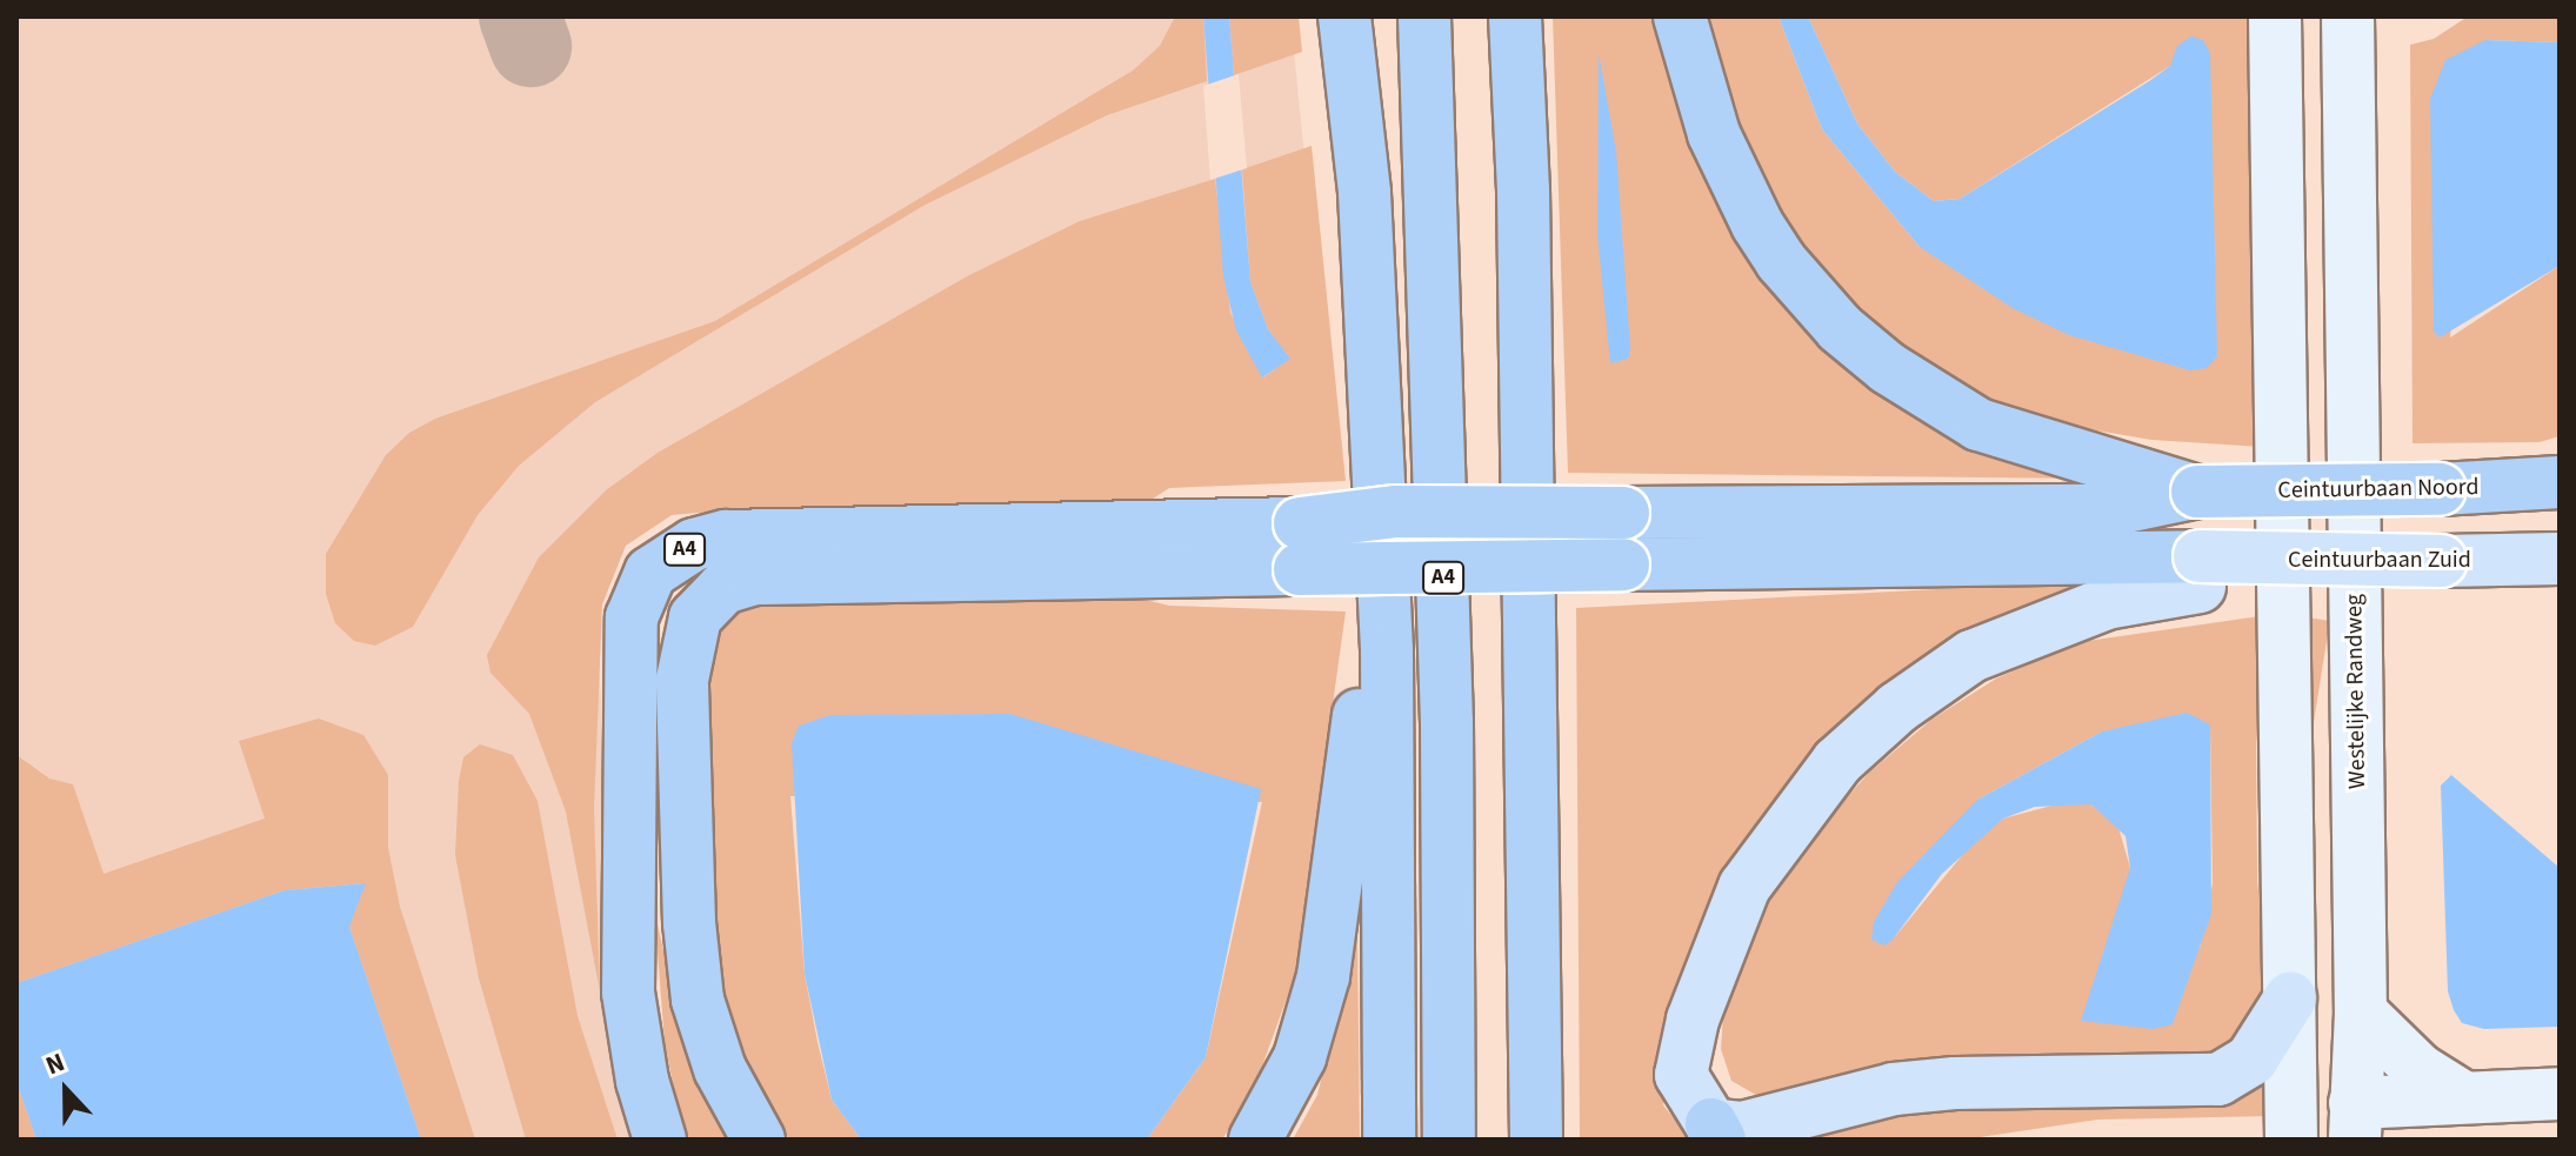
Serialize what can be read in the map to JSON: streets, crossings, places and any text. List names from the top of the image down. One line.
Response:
{"streets":{"highway":["Ceintuurbaan Noord","A4"],"main road":["Ceintuurbaan Zuid"],"street":["Westelijke Randweg"]},"crossings":[["Ceintuurbaan Noord","A4"],["A4","Ceintuurbaan Zuid"]],"north":"top"}
